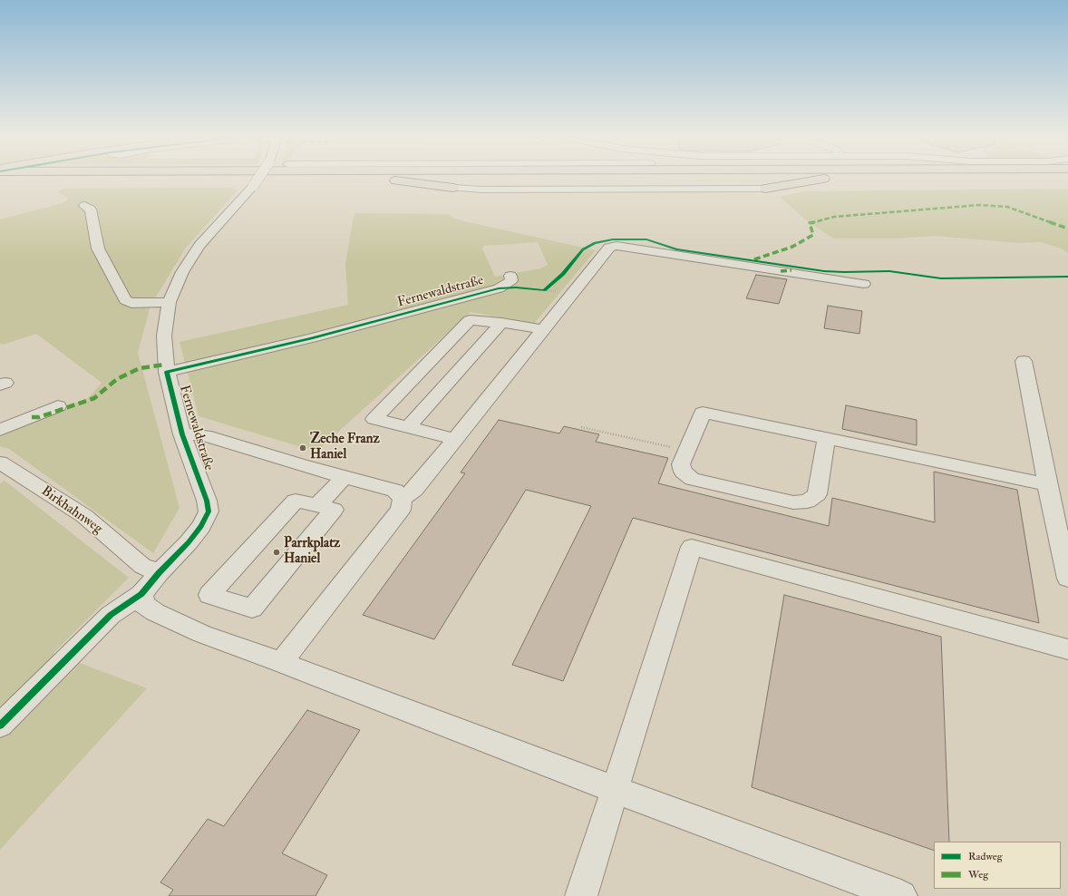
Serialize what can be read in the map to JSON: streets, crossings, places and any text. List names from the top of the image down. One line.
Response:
{"streets":{"street":["Fernewaldstraße","Birkhahnweg"]},"crossings":[["Fernewaldstraße","Birkhahnweg"]],"places":["Zeche Franz Haniel","Parrkplatz Haniel"],"legend":["Radweg","Weg"]}
